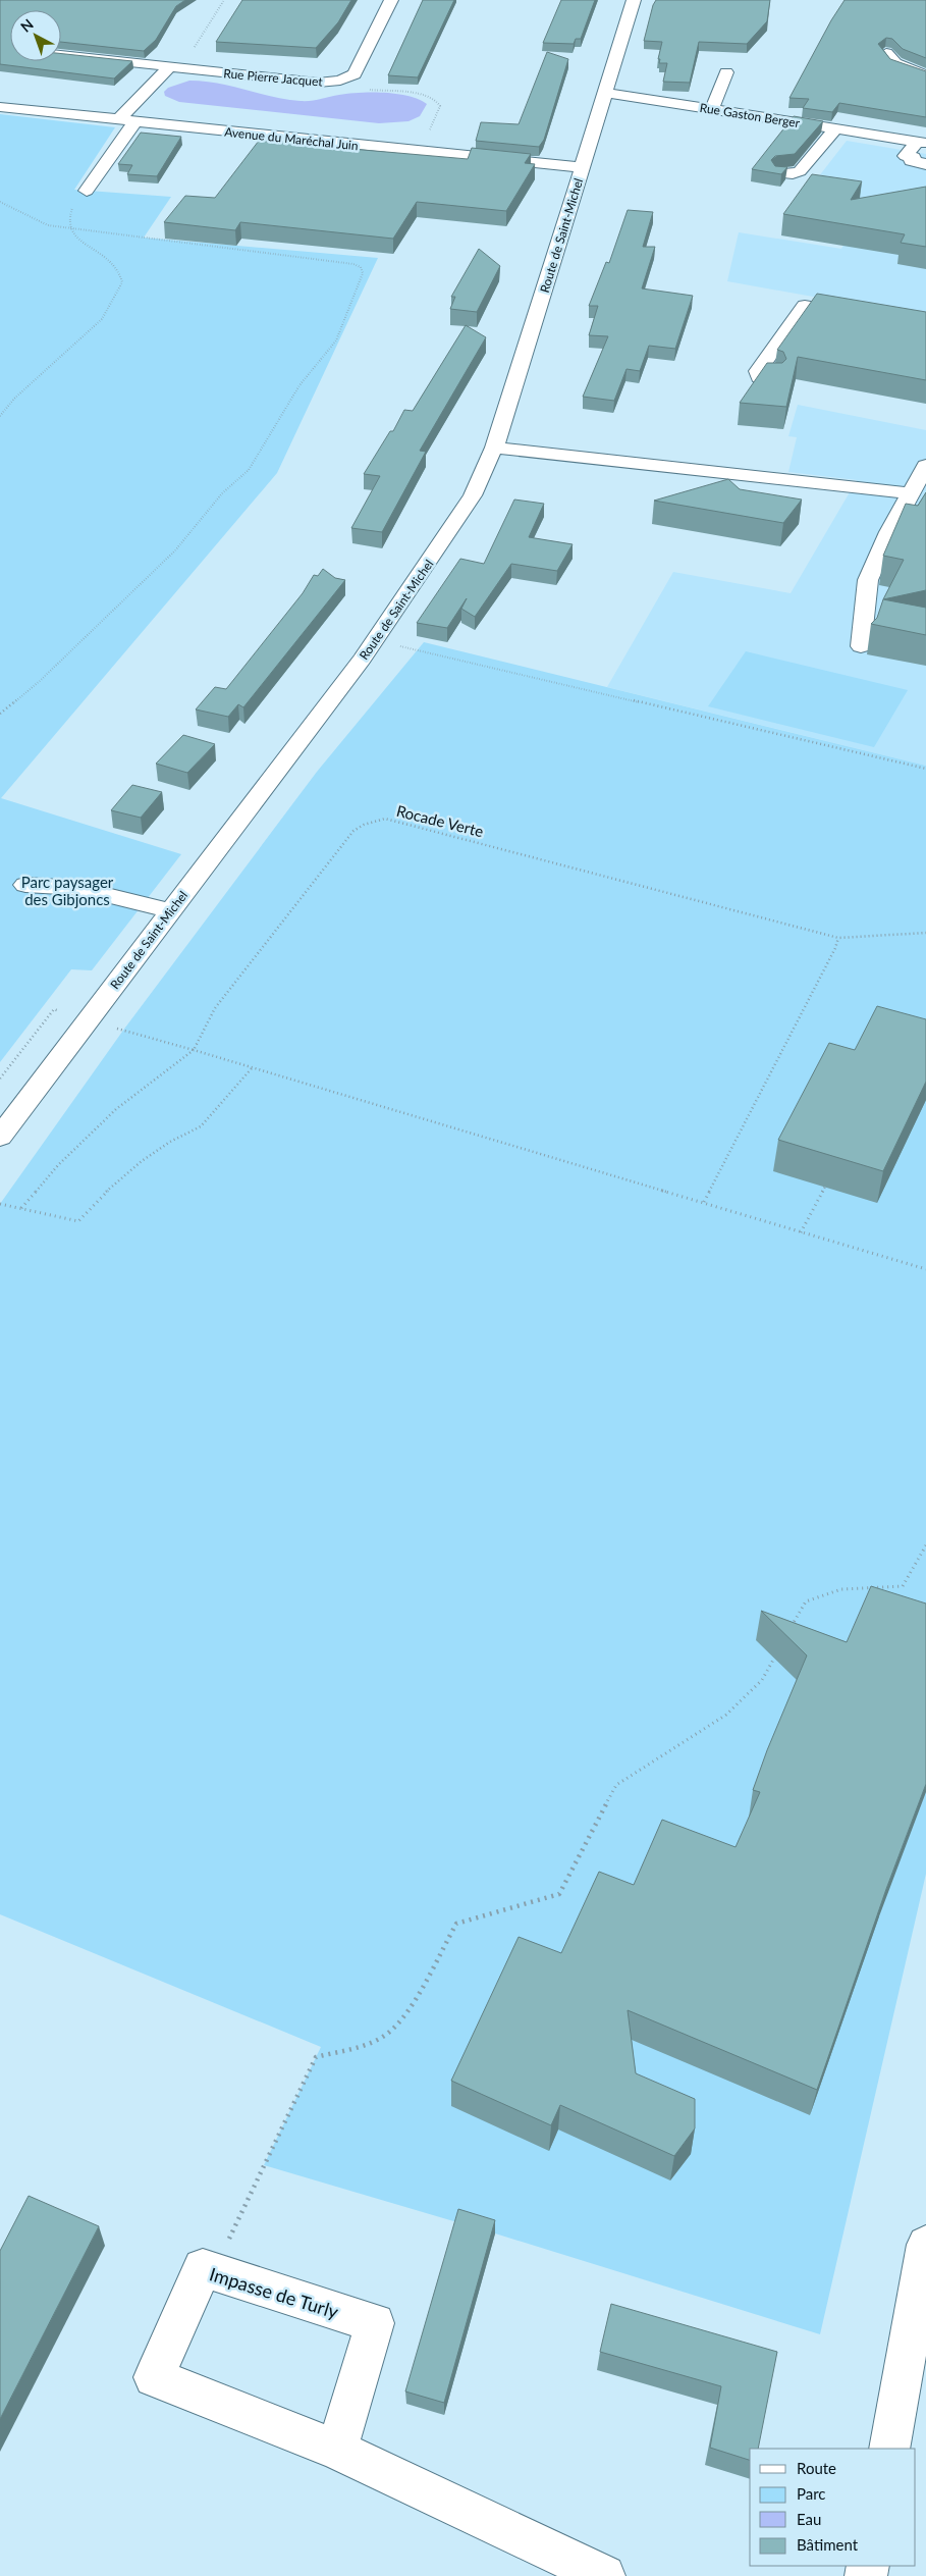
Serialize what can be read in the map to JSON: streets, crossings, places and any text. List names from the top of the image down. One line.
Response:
{"streets":{"street":["Rue Pierre Jacquet","Rue Gaston Berger","Avenue du Maréchal Juin","Route de Saint-Michel","Impasse de Turly"],"path":["Rocade Verte"]},"crossings":[["Rue Gaston Berger","Route de Saint-Michel"],["Avenue du Maréchal Juin","Route de Saint-Michel"]],"parks":["Parc paysager des Gibjoncs"],"legend":["Route","Parc","Eau","Bâtiment"],"north":"top left"}
